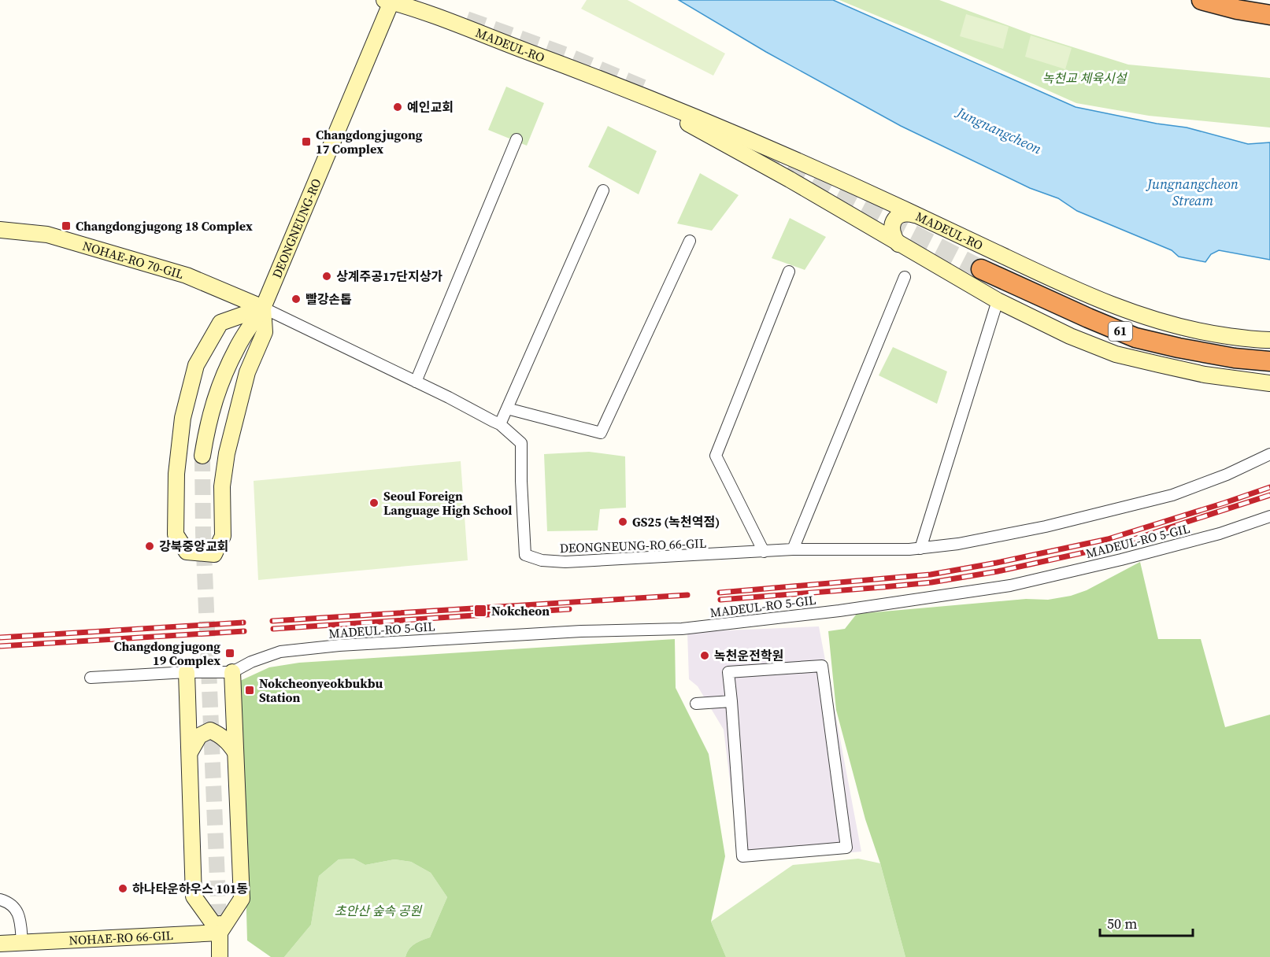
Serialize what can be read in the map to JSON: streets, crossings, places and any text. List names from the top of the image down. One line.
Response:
{"streets":{"highway":["61"],"main road":["MADEUL-RO","DEONGNEUNG-RO","NOHAE-RO 70-GIL","NOHAE-RO 66-GIL"],"street":["MADEUL-RO 5-GIL","DEONGNEUNG-RO 66-GIL"]},"crossings":[["MADEUL-RO","DEONGNEUNG-RO"],["DEONGNEUNG-RO","NOHAE-RO 70-GIL"],["DEONGNEUNG-RO","DEONGNEUNG-RO 66-GIL"],["NOHAE-RO 70-GIL","DEONGNEUNG-RO 66-GIL"]],"water":["Jungnangcheon","Jungnangcheon Stream"],"parks":["녹천교 체육시설","초안산 숲속 공원"],"places":{"other":["예인교회","상계주공17단지상가","빨강손톱","Seoul Foreign Language High School","GS25 (녹천역점)","강북중앙교회","녹천운전학원","하나타운하우스 101동"],"transit":["Changdongjugong 17 Complex","Changdongjugong 18 Complex","Nokcheon","Changdongjugong 19 Complex","Nokcheonyeokbukbu Station"]},"scale_bar":"50 m"}
